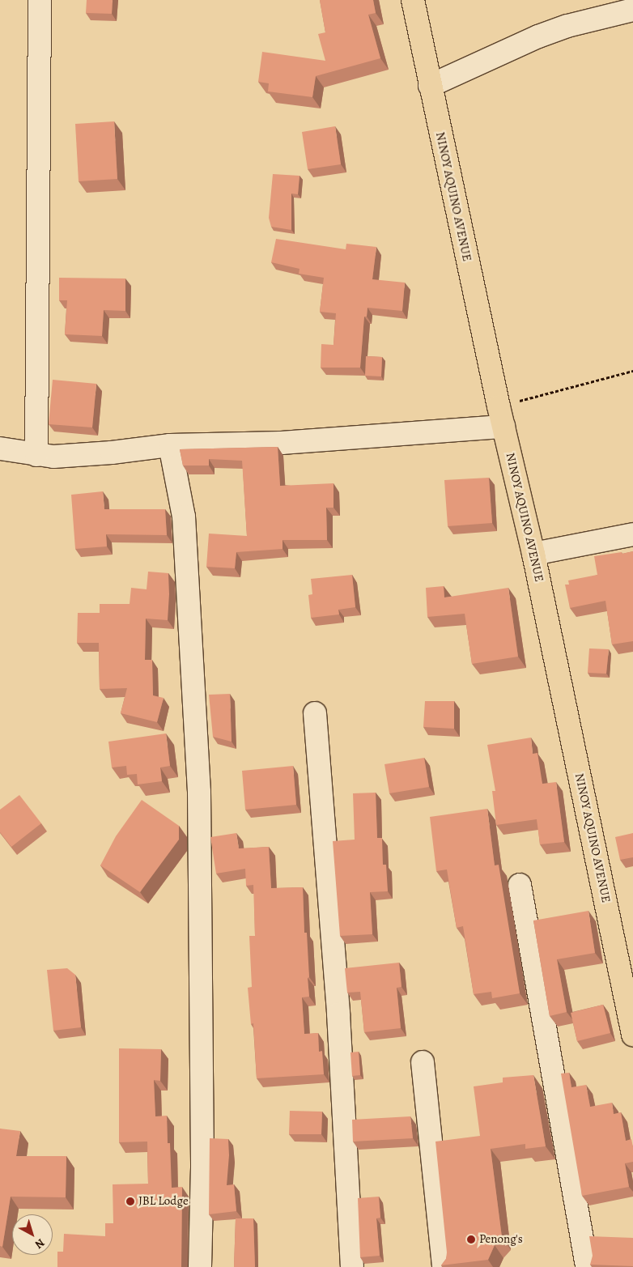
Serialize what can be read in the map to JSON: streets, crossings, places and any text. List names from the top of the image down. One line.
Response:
{"streets":{"main road":["NINOY AQUINO AVENUE"]},"places":["JBL Lodge","Penong's"],"north":"bottom right"}
